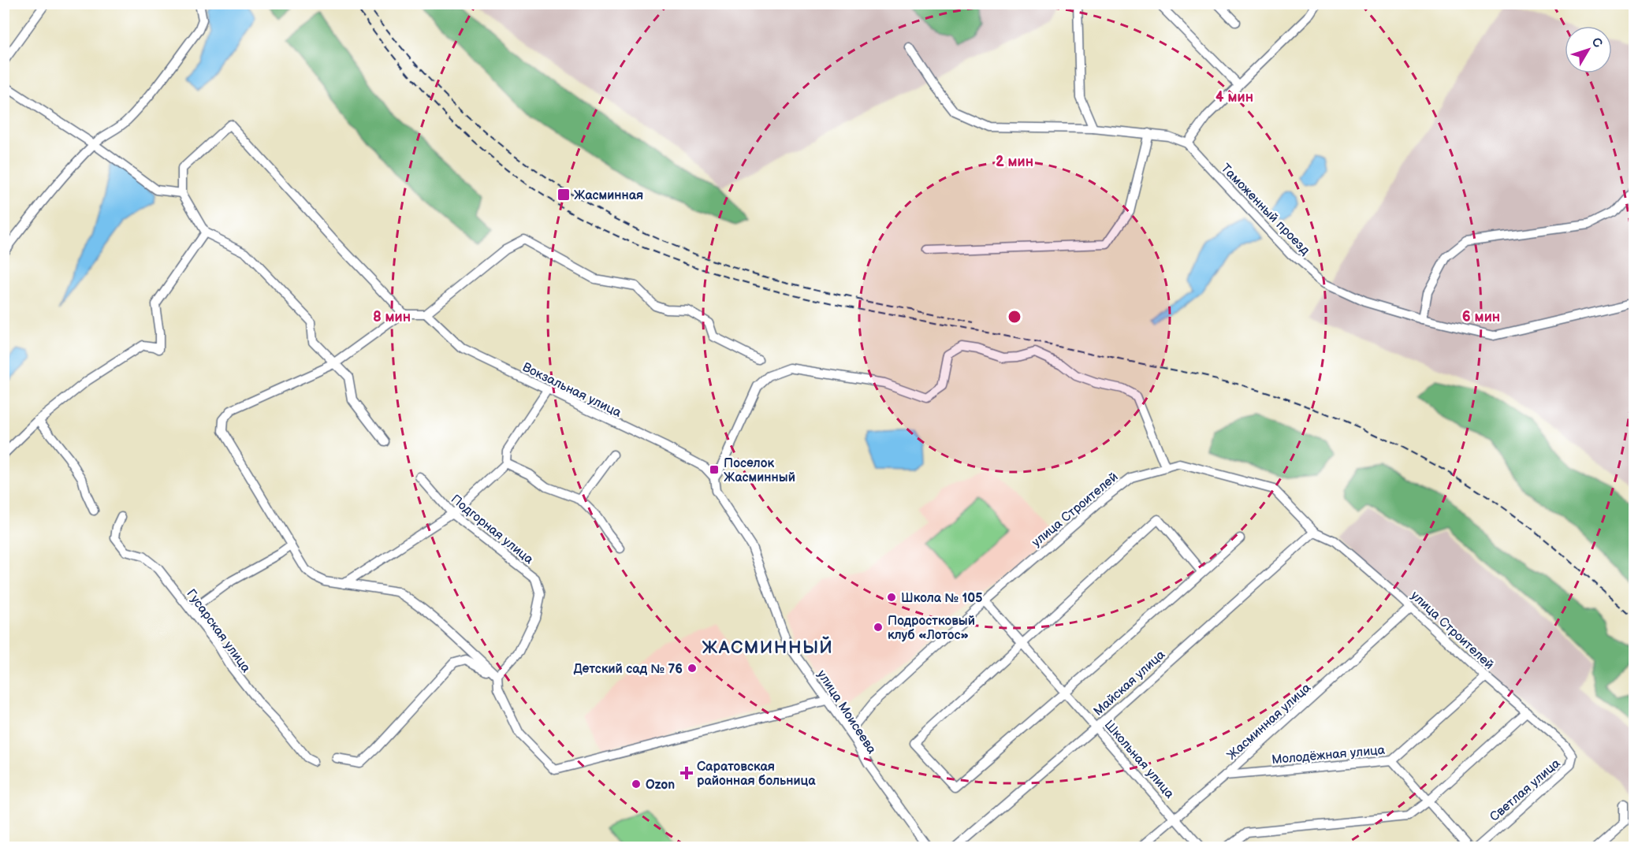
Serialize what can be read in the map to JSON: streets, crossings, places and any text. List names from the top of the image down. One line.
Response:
{"streets":{"street":["Таможенный проезд","Вокзальная улица","улица Строителей","Подгорная улица","Гусарская улица","Майская улица","улица Моисеева","Жасминная улица","Молодёжная улица","Школьная улица","Светлая улица"]},"crossings":[["Вокзальная улица","улица Моисеева"],["улица Строителей","Майская улица"],["улица Строителей","улица Моисеева"],["улица Строителей","Жасминная улица"],["улица Строителей","Молодёжная улица"],["улица Строителей","Школьная улица"],["улица Строителей","Светлая улица"],["Майская улица","Школьная улица"],["Жасминная улица","Молодёжная улица"],["Жасминная улица","Школьная улица"]],"districts":["ЖАСМИННЫЙ"],"places":{"transit":["Жасминная","Поселок Жасминный"],"other":["Школа № 105","Подростковый клуб «Лотос»","Детский сад № 76","Ozon"],"health":["Саратовская районная больница"]},"north":"top right","rings":["4 мин","2 мин","6 мин","8 мин"]}
